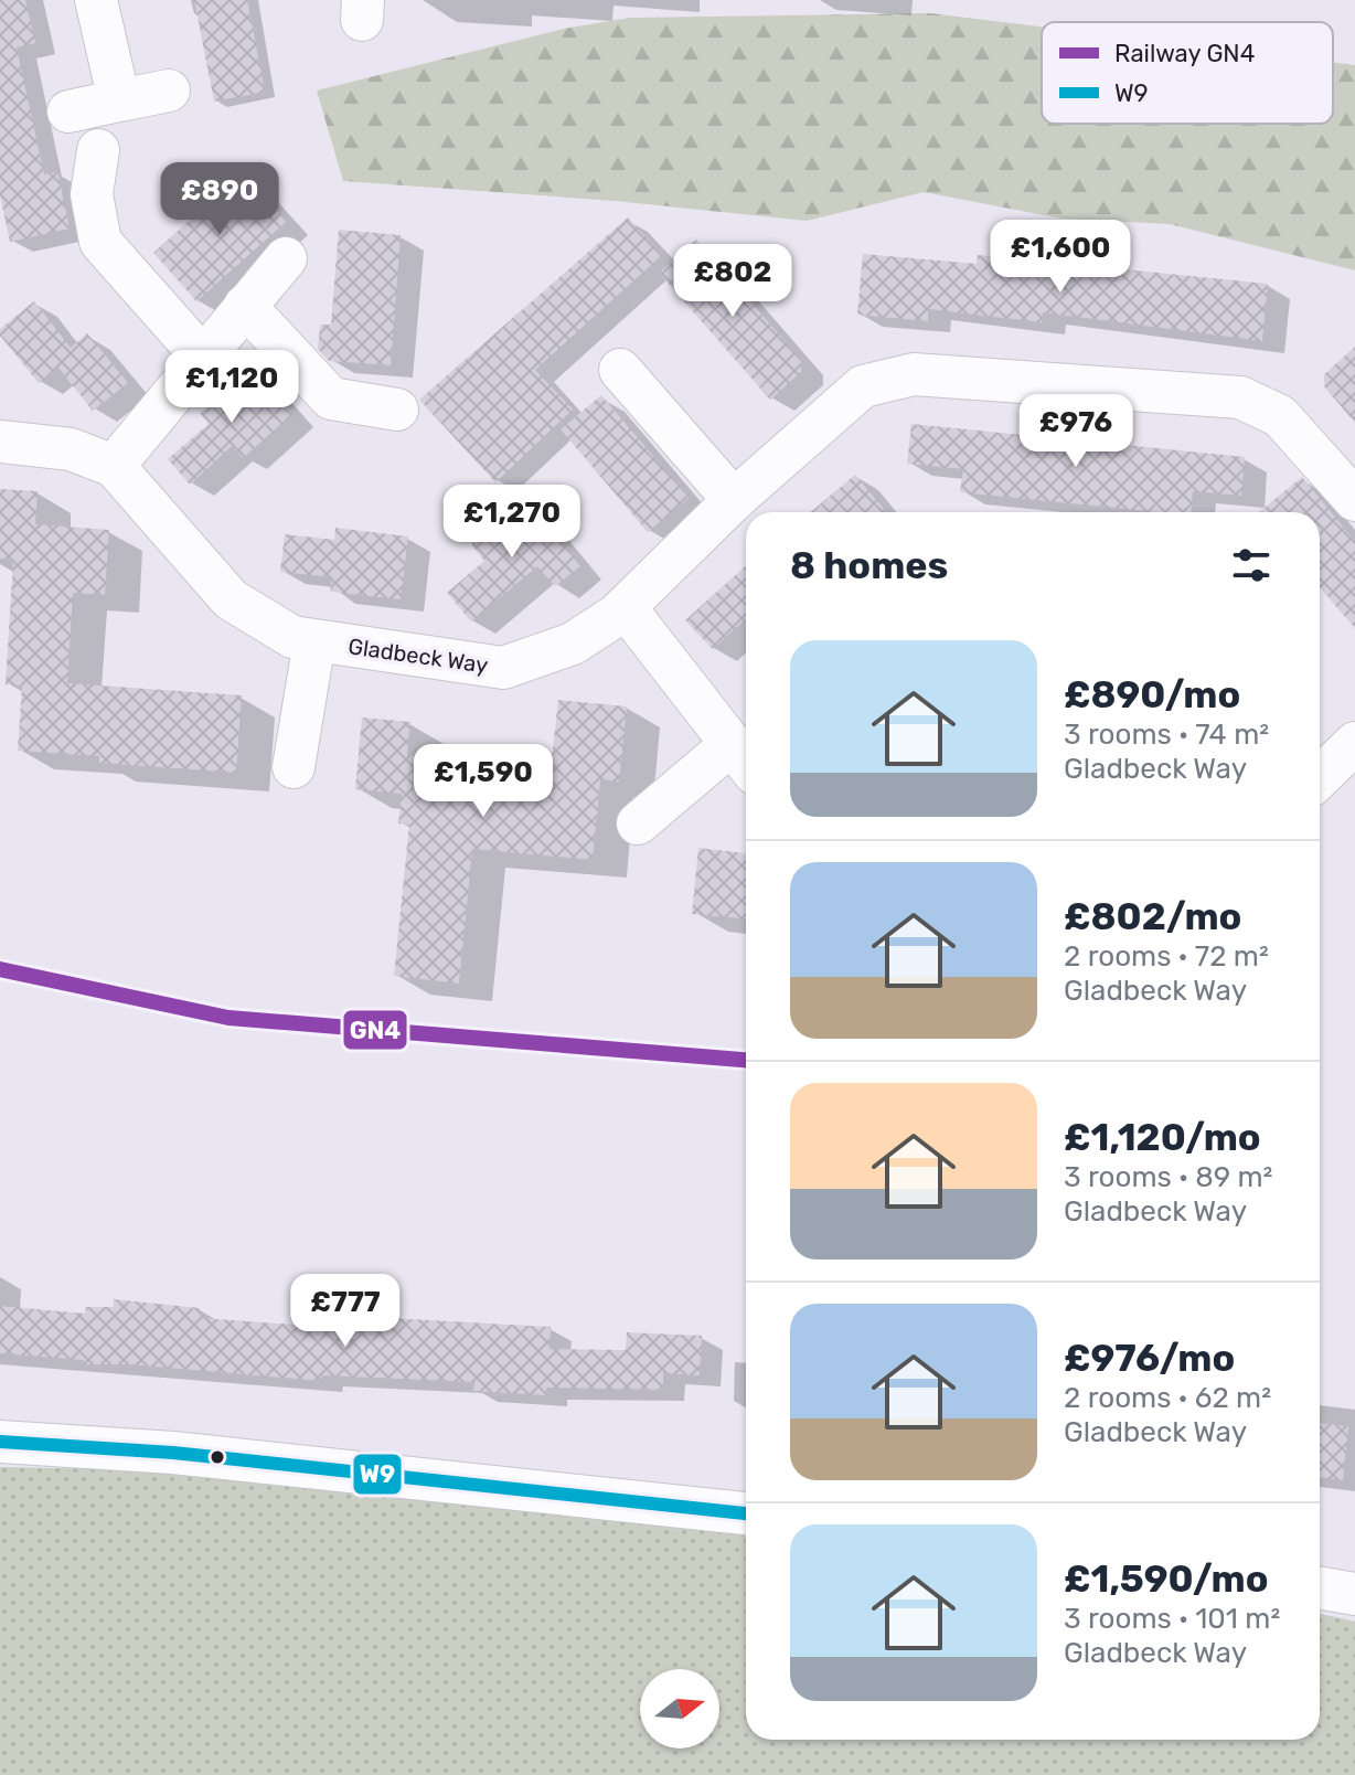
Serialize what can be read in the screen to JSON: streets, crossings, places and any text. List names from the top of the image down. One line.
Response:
{"streets":{"street":["Gladbeck Way"]},"lines":["rail line GN4","transit line W9"],"legend":["Railway GN4","W9"],"north":"right","page":{"price":["£890","£1,600","£802","£1,120","£976","£1,270","£1,590","£777"],"heading":"8 homes","list":[{"name":"£890/mo","note":"3 rooms · 74 m² · Gladbeck Way"},{"name":"£802/mo","note":"2 rooms · 72 m² · Gladbeck Way"},{"name":"£1,120/mo","note":"3 rooms · 89 m² · Gladbeck Way"},{"name":"£976/mo","note":"2 rooms · 62 m² · Gladbeck Way"},{"name":"£1,590/mo","note":"3 rooms · 101 m² · Gladbeck Way"}]}}
